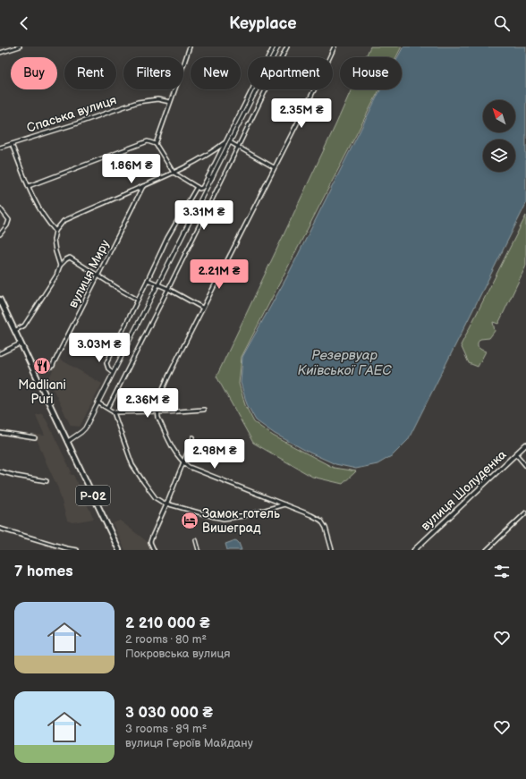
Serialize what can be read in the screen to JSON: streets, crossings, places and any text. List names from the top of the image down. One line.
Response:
{"streets":{"main road":["вулиця Шолуденка","Р-02"],"street":["Спаська вулиця","вулиця Миру"]},"water":["Резервуар Київської ГАЕС"],"places":{"restaurant":["Madliani Puri"],"hotel":["Замок-готель Вишеград"]},"north":"top left","page":{"header":"Keyplace","chip":["Buy","Rent","Filters","New","Apartment","House"],"price":["2.35M ₴","1.86M ₴","3.31M ₴","2.21M ₴","3.03M ₴","2.36M ₴","2.98M ₴"],"heading":"7 homes","list":[{"name":"2 210 000 ₴","note":"2 rooms · 80 m² · Покровська вулиця"},{"name":"3 030 000 ₴","note":"3 rooms · 89 m² · вулиця Героїв Майдану"}]}}
